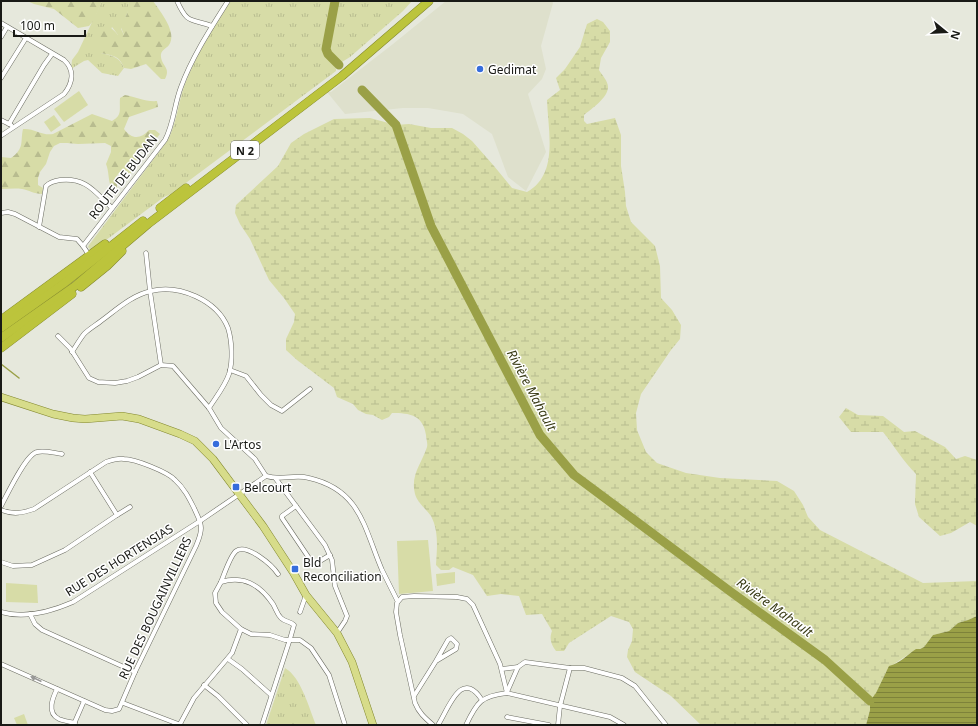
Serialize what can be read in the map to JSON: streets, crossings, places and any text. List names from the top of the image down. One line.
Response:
{"streets":{"highway":["N 2"],"street":["ROUTE DE BUDAN","RUE DES HORTENSIAS","RUE DES BOUGAINVILLIERS"]},"crossings":[["RUE DES HORTENSIAS","RUE DES BOUGAINVILLIERS"]],"water":["Rivière Mahault"],"places":{"other":["Gedimat","L'Artos"],"transit":["Belcourt","Bld Reconciliation"]},"scale_bar":"100 m","north":"right"}
